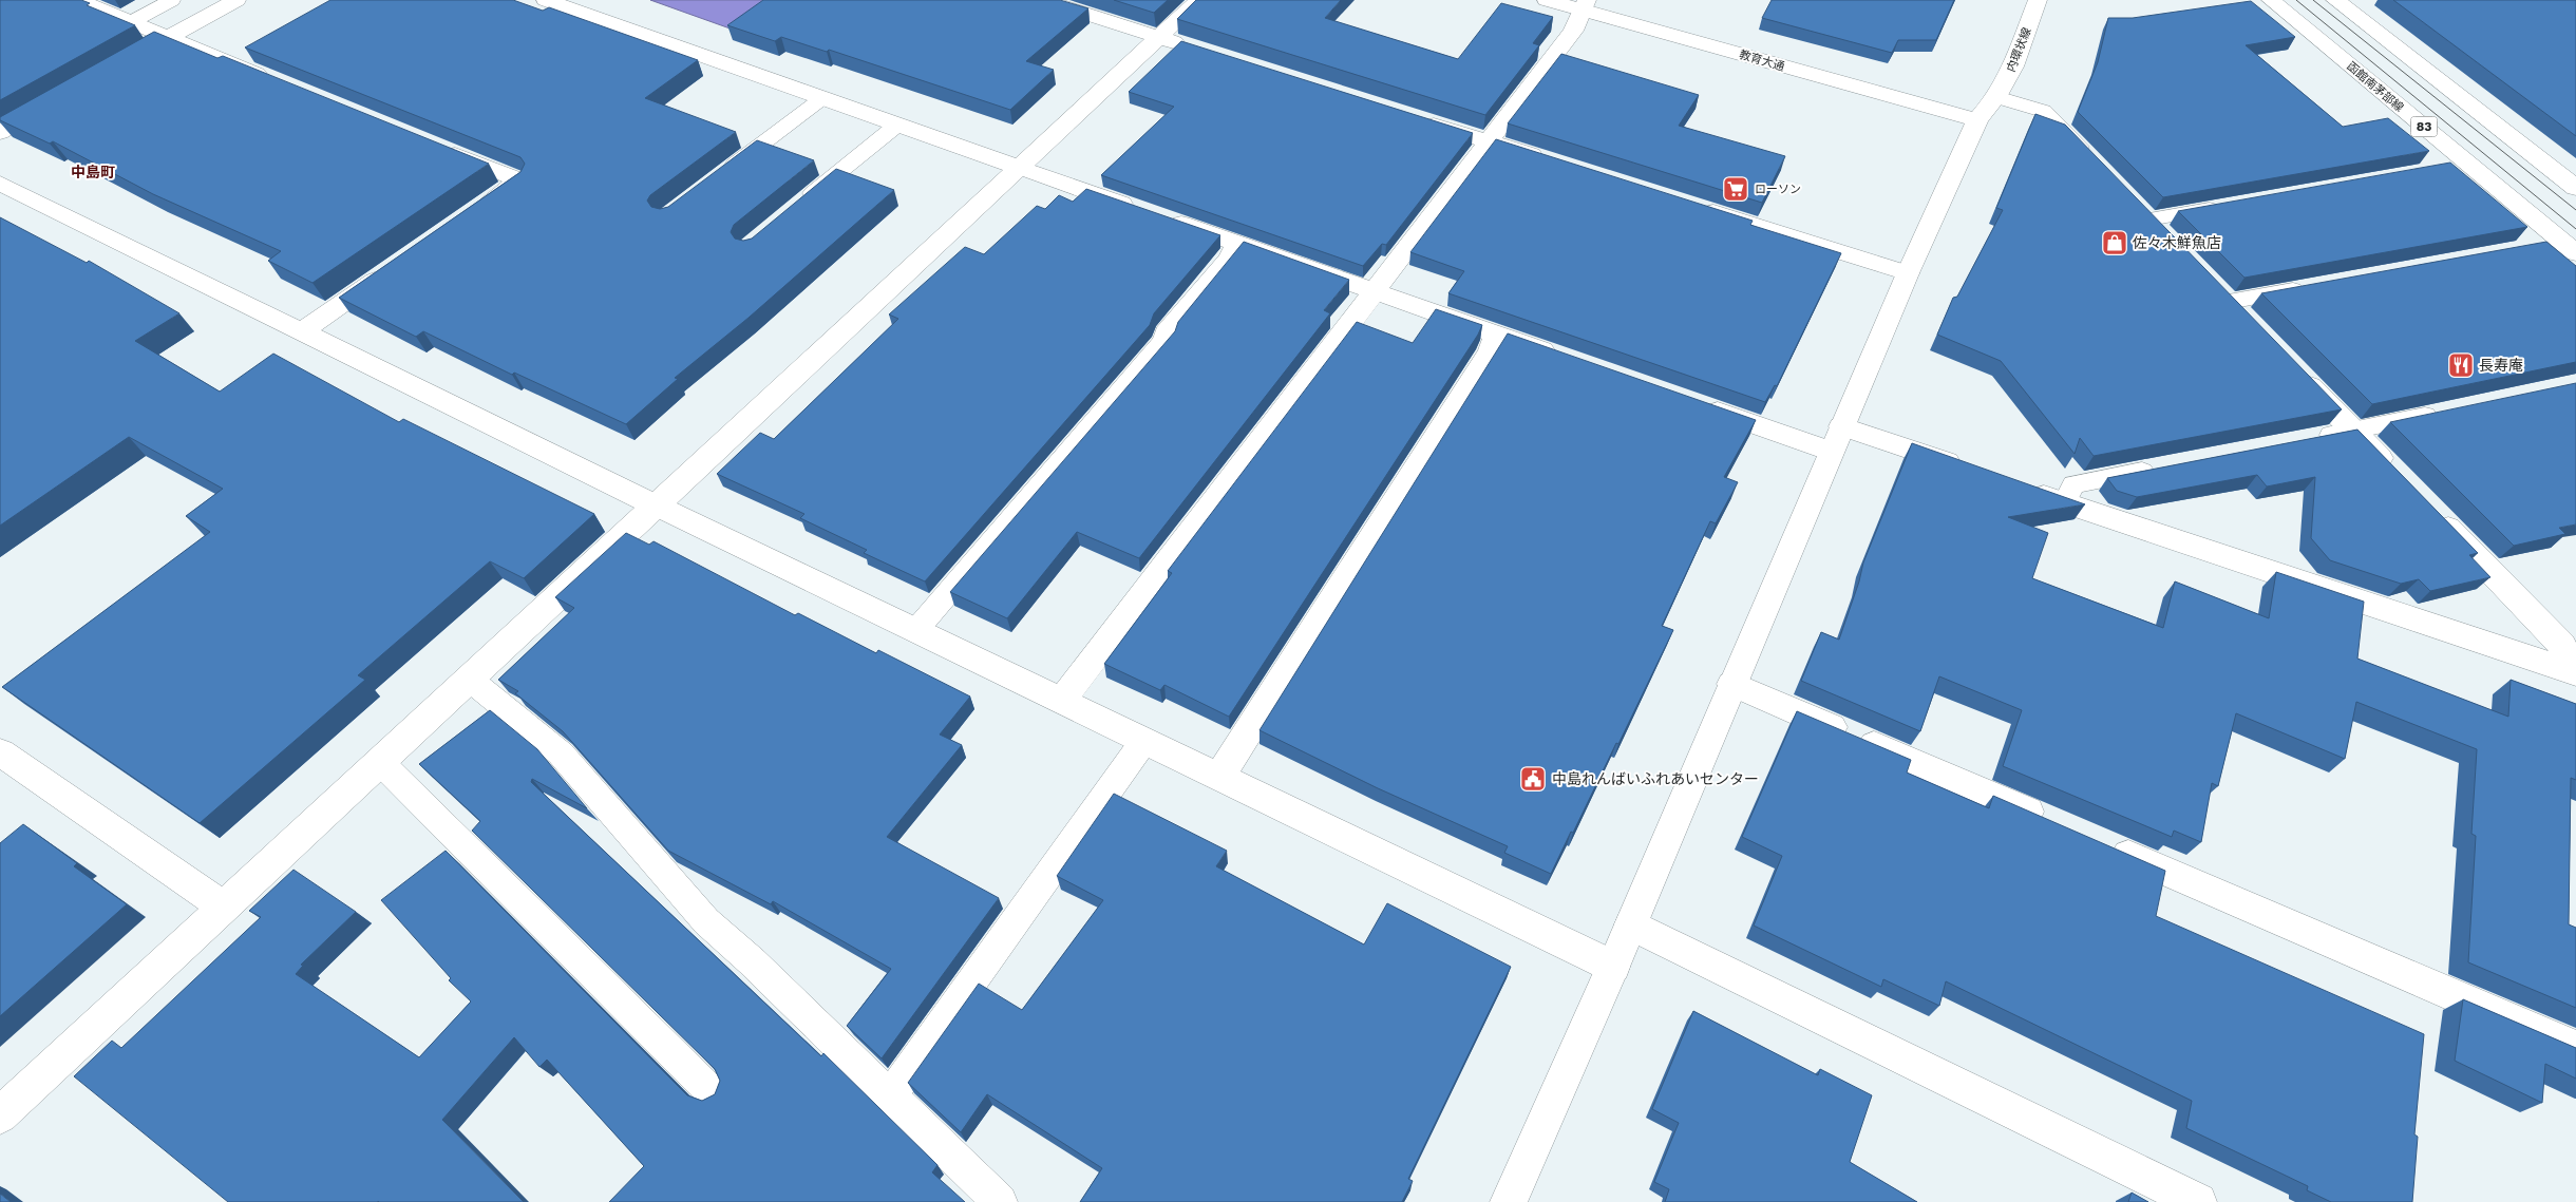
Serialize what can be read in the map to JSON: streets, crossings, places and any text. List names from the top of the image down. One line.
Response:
{"streets":{"street":["内環状線","教育大通","函館南茅部線","83"]},"crossings":[["内環状線","教育大通"]],"districts":["中島町"],"places":{"supermarket":["ローソン"],"shop":["佐々木鮮魚店"],"restaurant":["長寿庵"],"public building":["中島れんばいふれあいセンター"]}}
